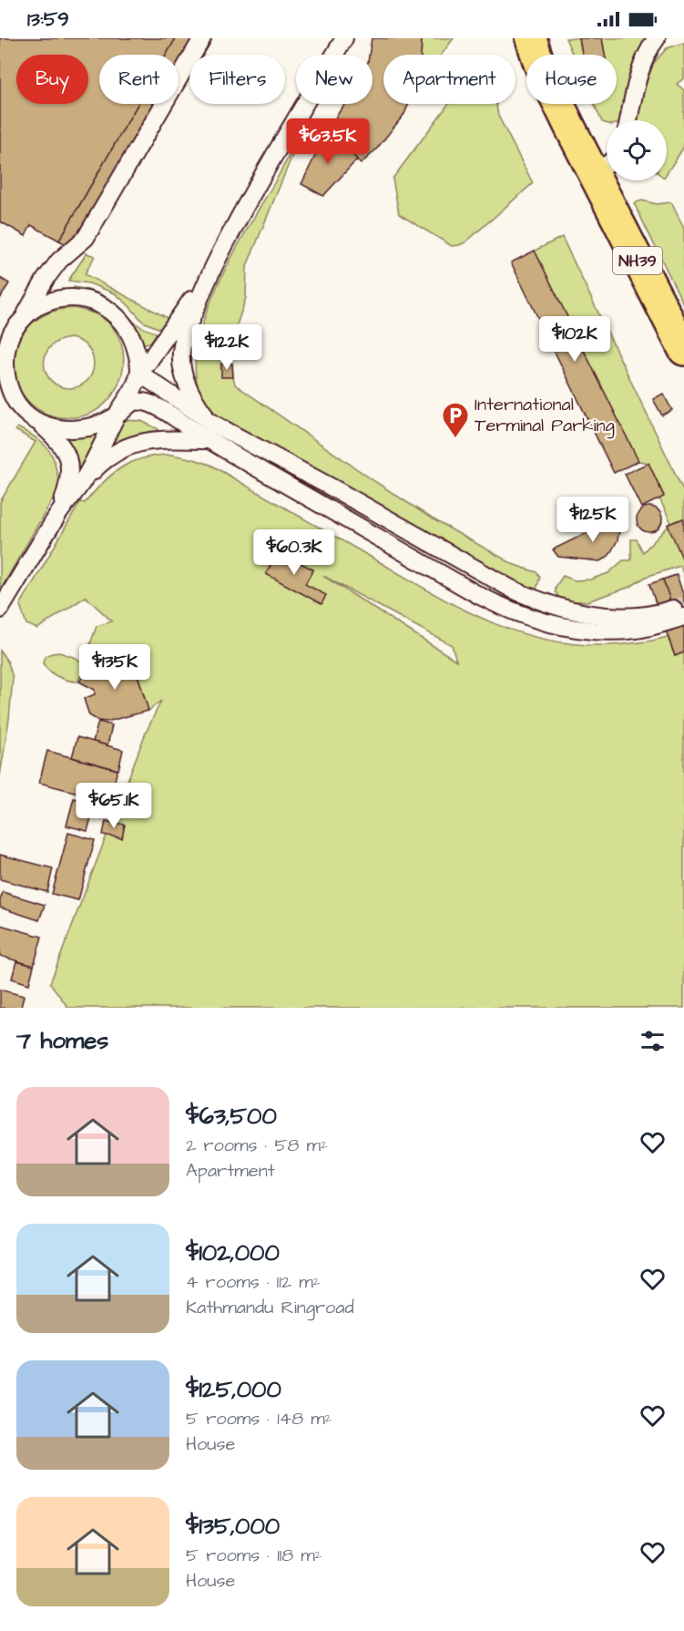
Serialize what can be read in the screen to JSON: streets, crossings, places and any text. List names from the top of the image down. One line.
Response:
{"streets":{"highway":["NH39"]},"places":{"parking":["International Terminal Parking"]},"page":{"status":"13:59","chip":["Buy","Rent","Filters","New","Apartment","House"],"price":["$63.5K","$102K","$122K","$125K","$60.3K","$135K","$65.1K"],"heading":"7 homes","list":[{"name":"$63,500","note":"2 rooms · 58 m² · Apartment"},{"name":"$102,000","note":"4 rooms · 112 m² · Kathmandu Ringroad"},{"name":"$125,000","note":"5 rooms · 148 m² · House"},{"name":"$135,000","note":"5 rooms · 118 m² · House"}]}}
